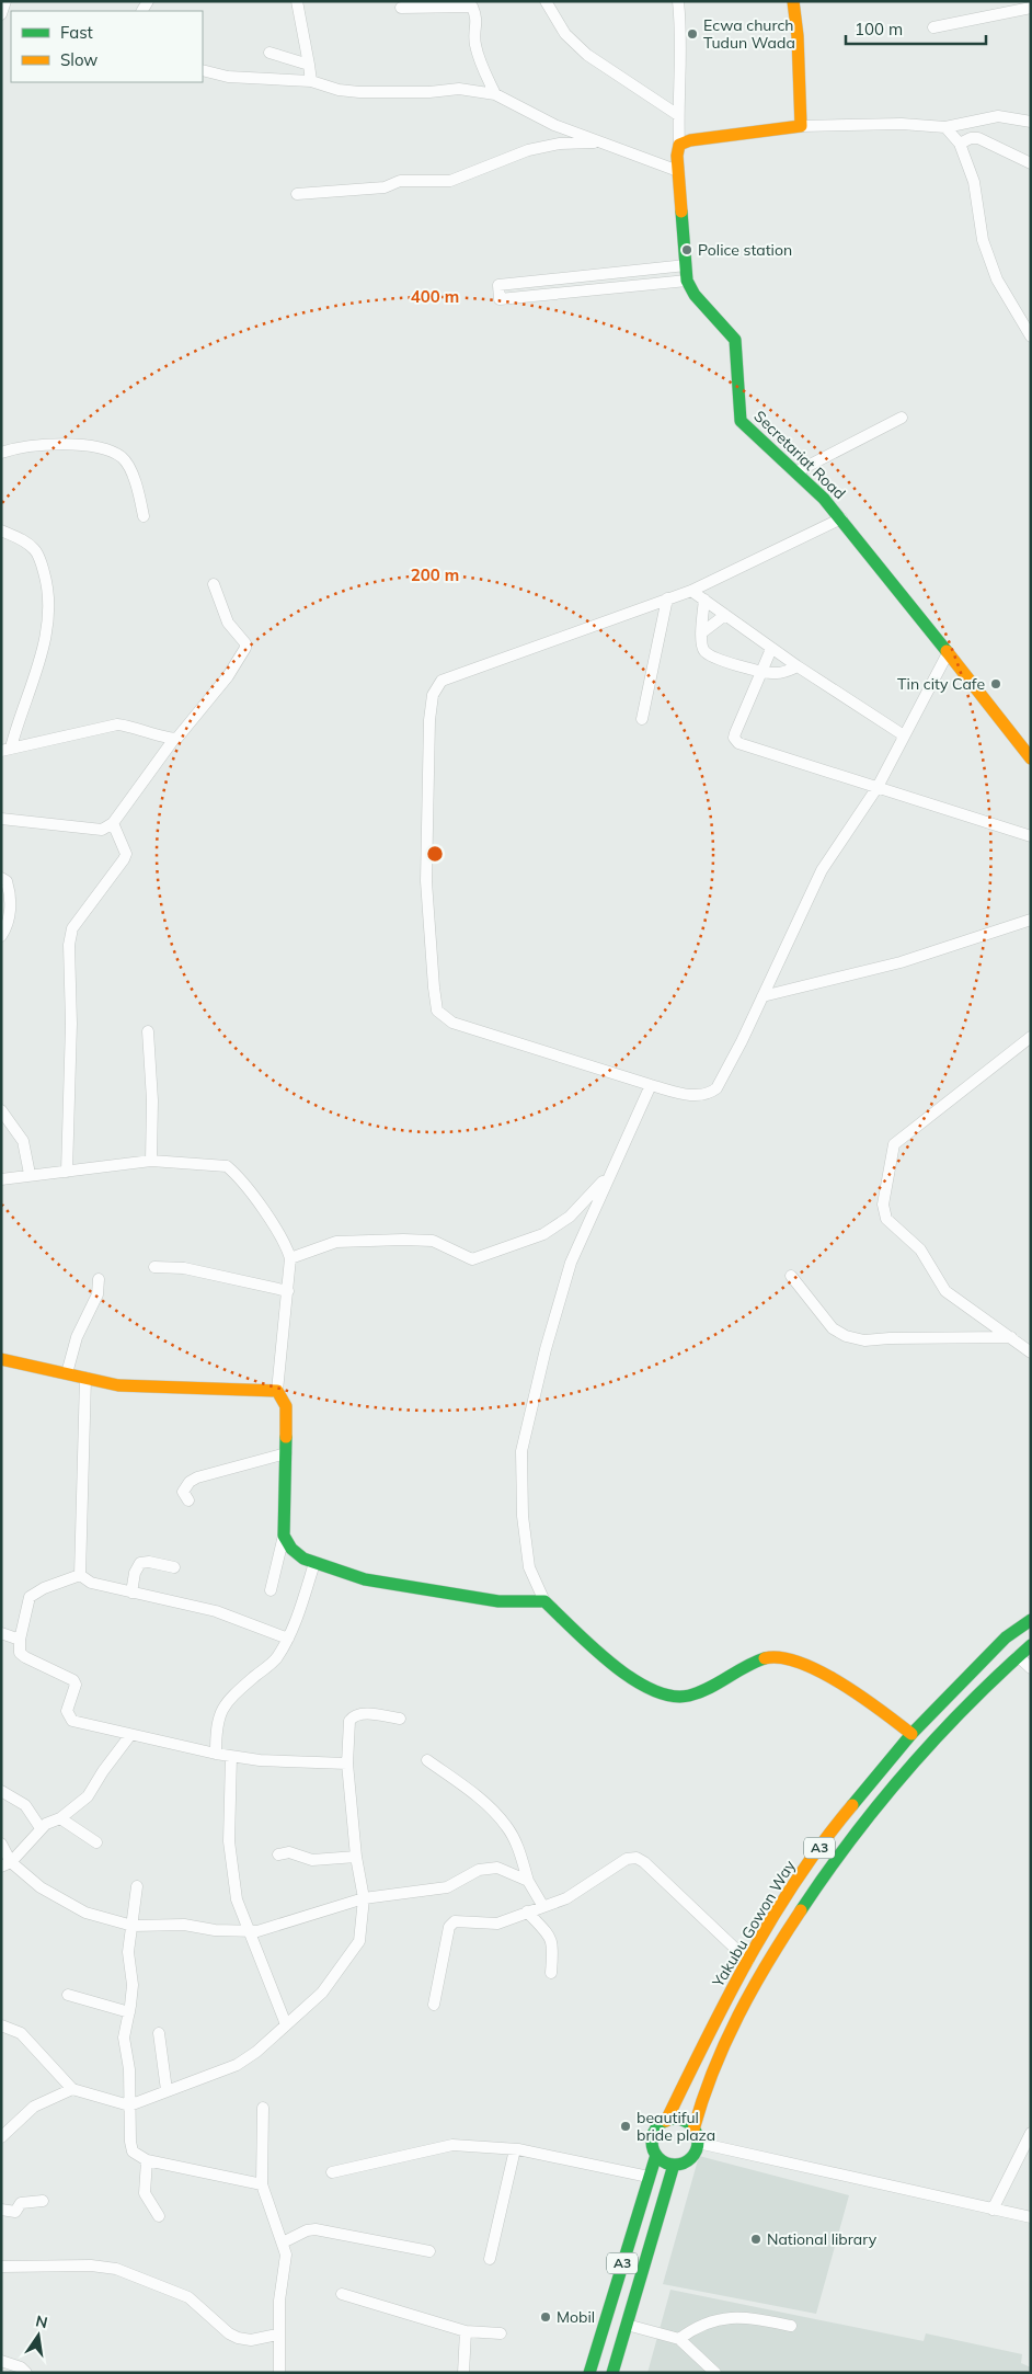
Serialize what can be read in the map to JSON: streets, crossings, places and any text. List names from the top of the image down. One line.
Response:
{"streets":{"main road":["Secretariat Road","A3","Yakubu Gowon Way"]},"crossings":[["A3","Yakubu Gowon Way"]],"places":["Ecwa church Tudun Wada","Police station","Tin city Cafe","beautiful bride plaza","National library","Mobil"],"legend":["Fast","Slow"],"scale_bar":"100 m","north":"top","rings":["400 m","200 m"]}
